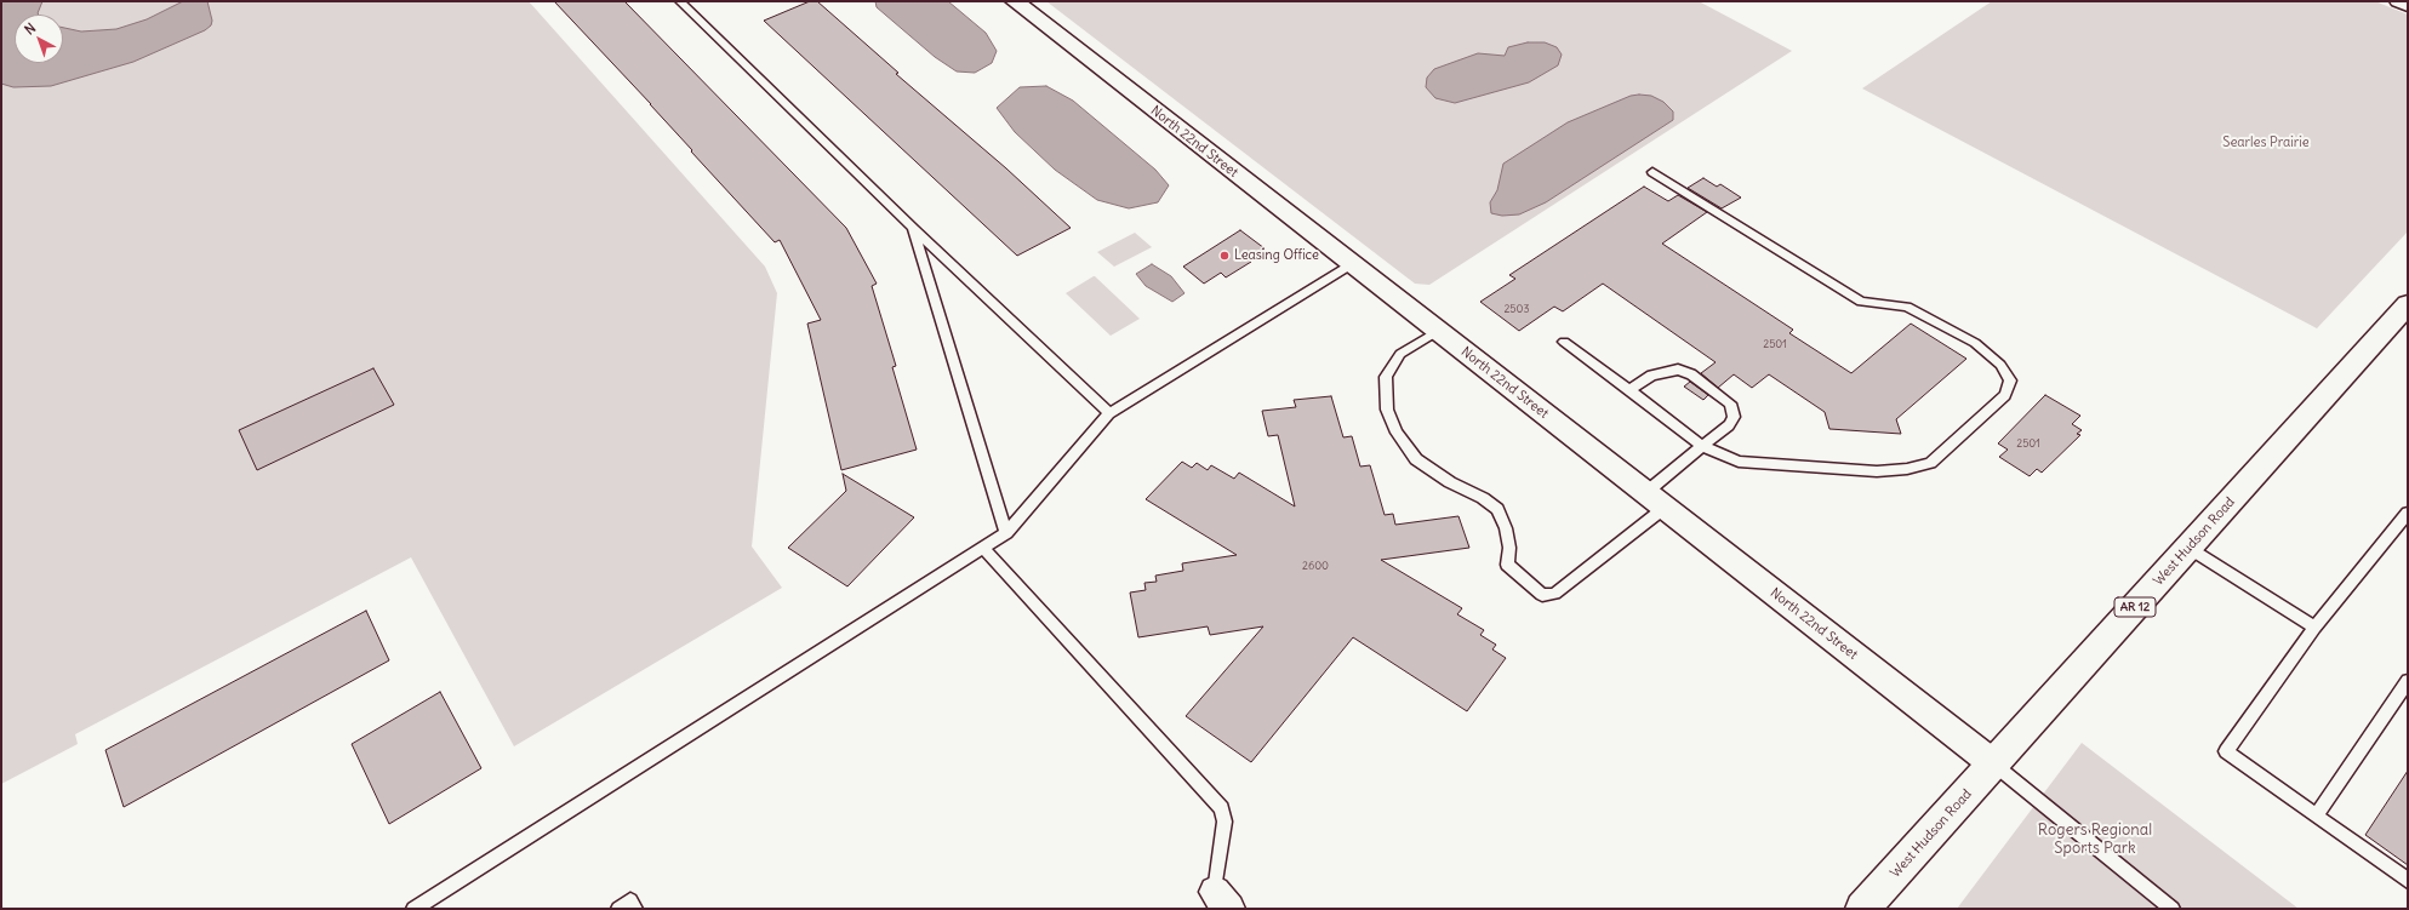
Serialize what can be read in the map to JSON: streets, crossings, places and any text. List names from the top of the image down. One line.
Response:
{"streets":{"main road":["West Hudson Road","AR 12"],"street":["North 22nd Street"]},"crossings":[["North 22nd Street","West Hudson Road"]],"parks":["Searles Prairie","Rogers Regional Sports Park"],"places":["Leasing Office"],"house_numbers":["2503","2501","2501","2600"],"north":"top left"}
